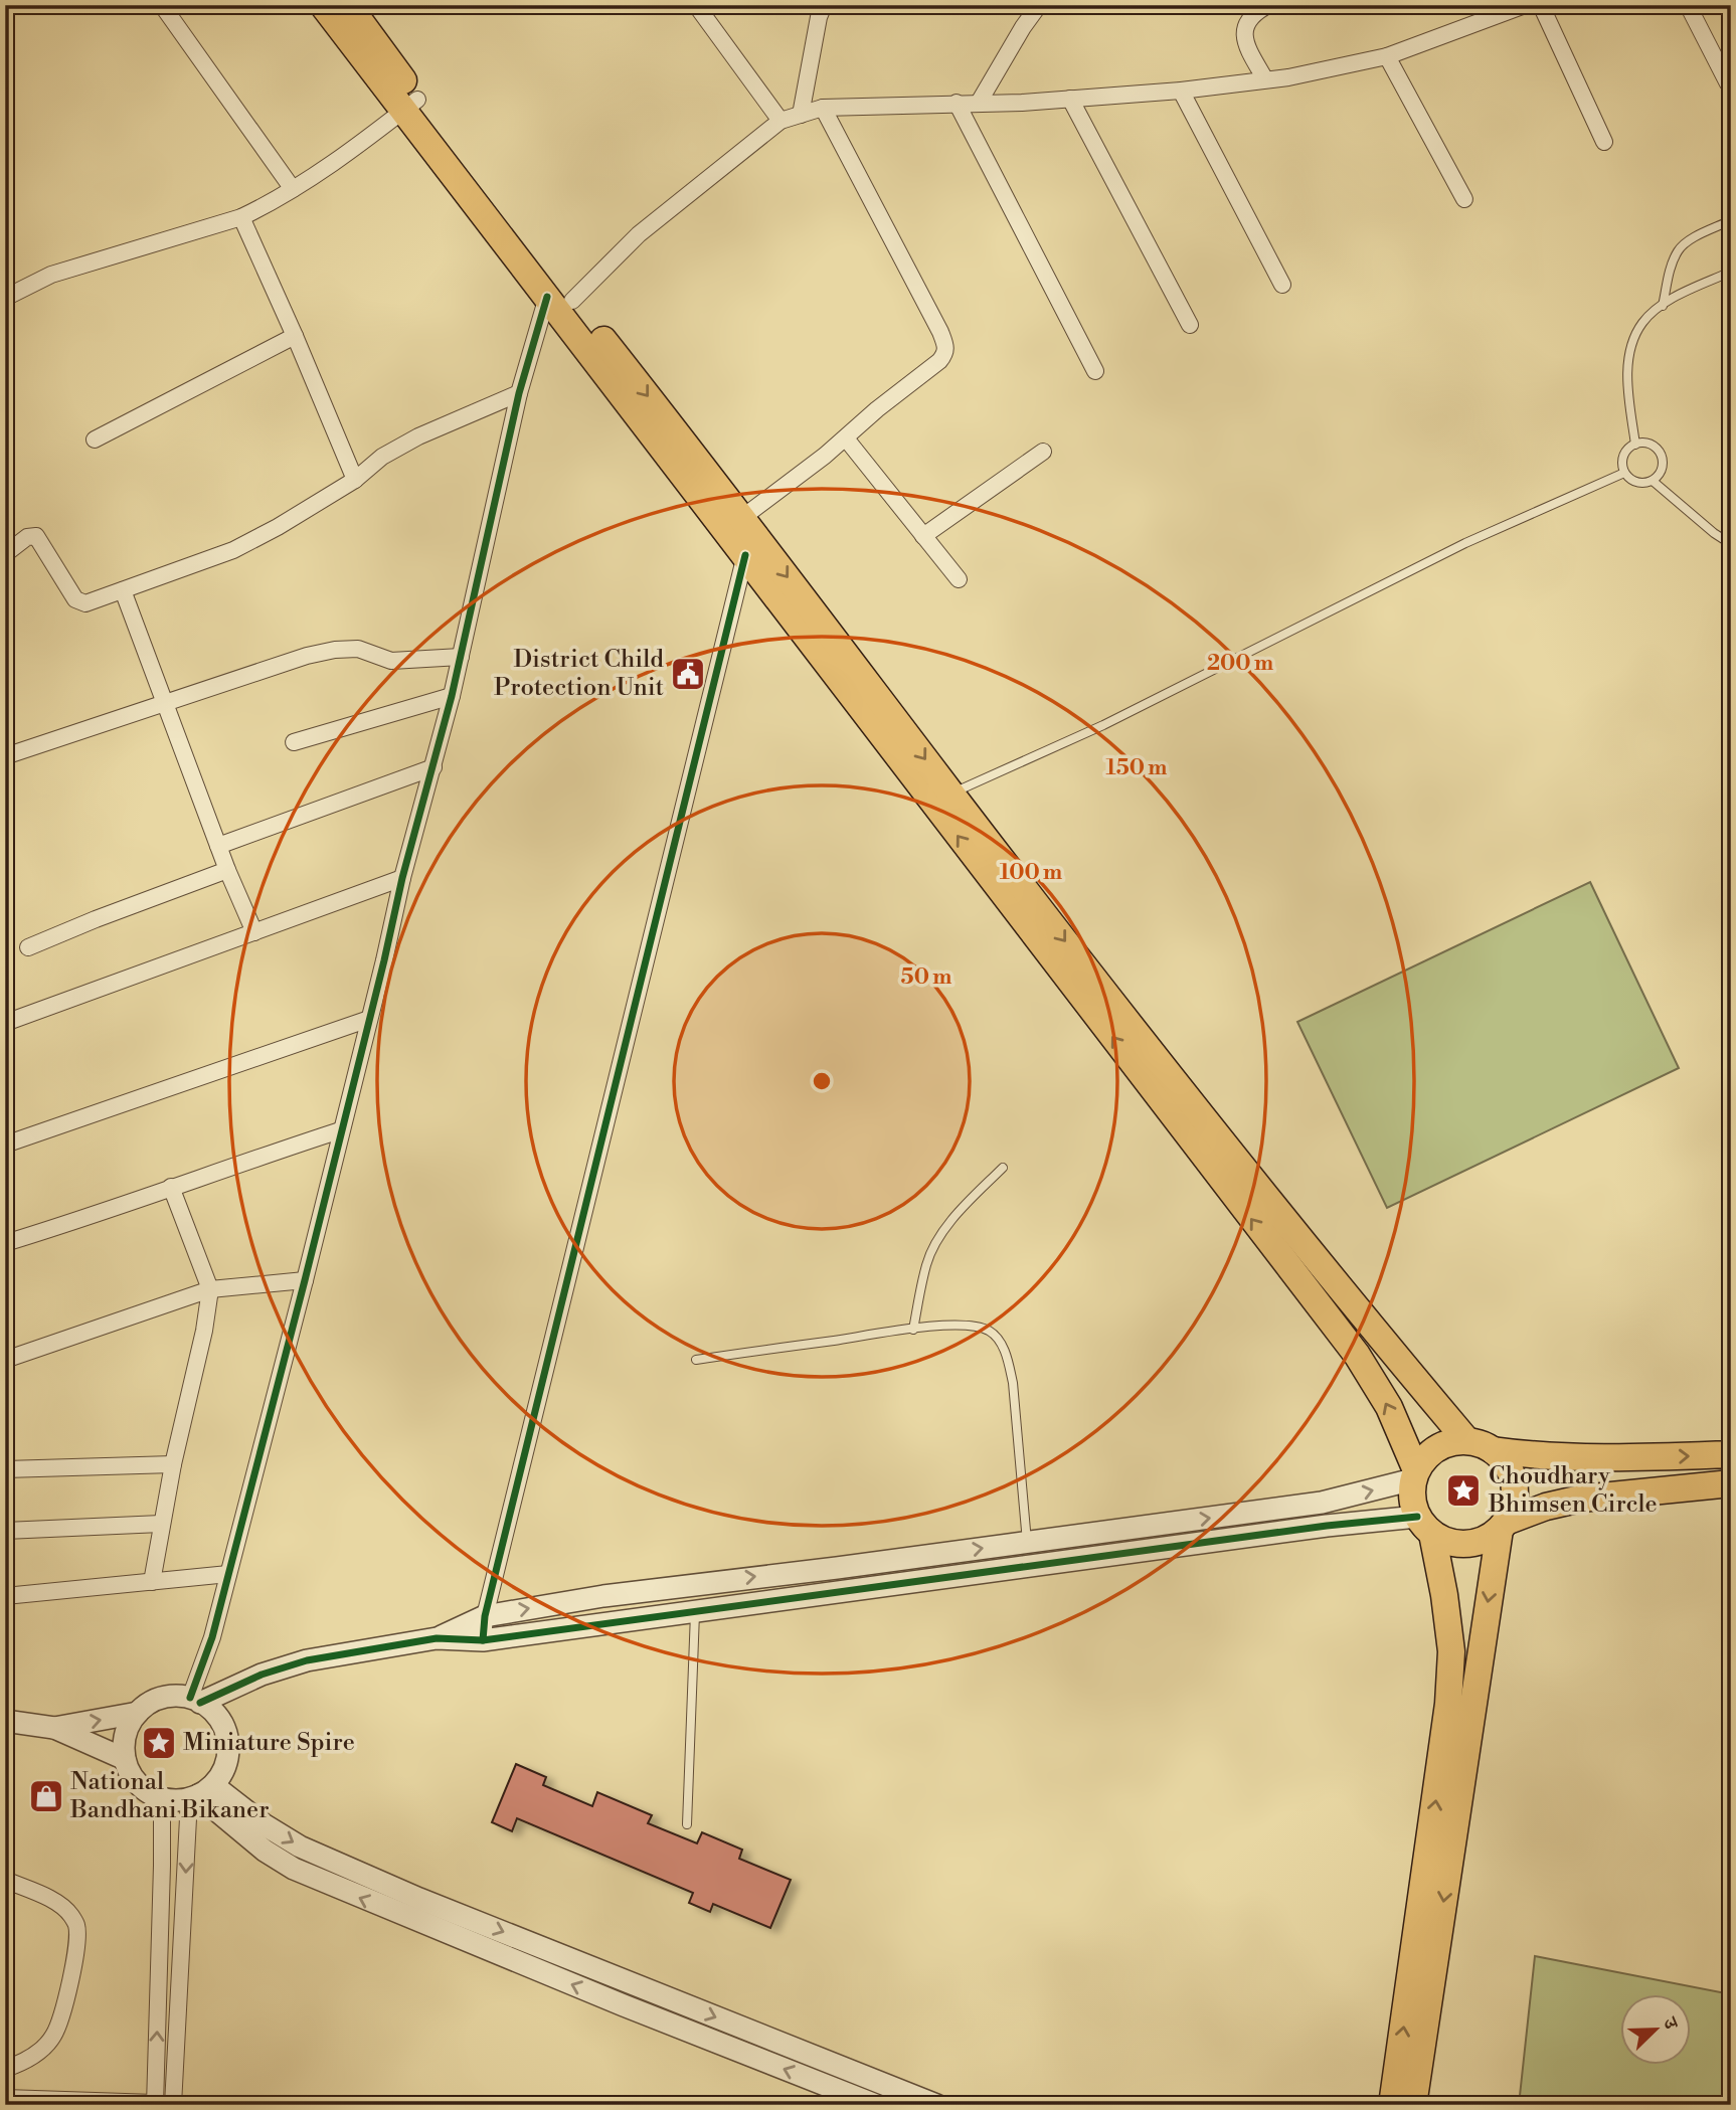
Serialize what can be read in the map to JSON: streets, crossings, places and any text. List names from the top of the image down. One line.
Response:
{"places":{"public building":["District Child Protection Unit"],"place":["Choudhary Bhimsen Circle","Miniature Spire"],"shop":["National Bandhani Bikaner"]},"north":"top right","rings":["200 m","150 m","100 m","50 m"]}
